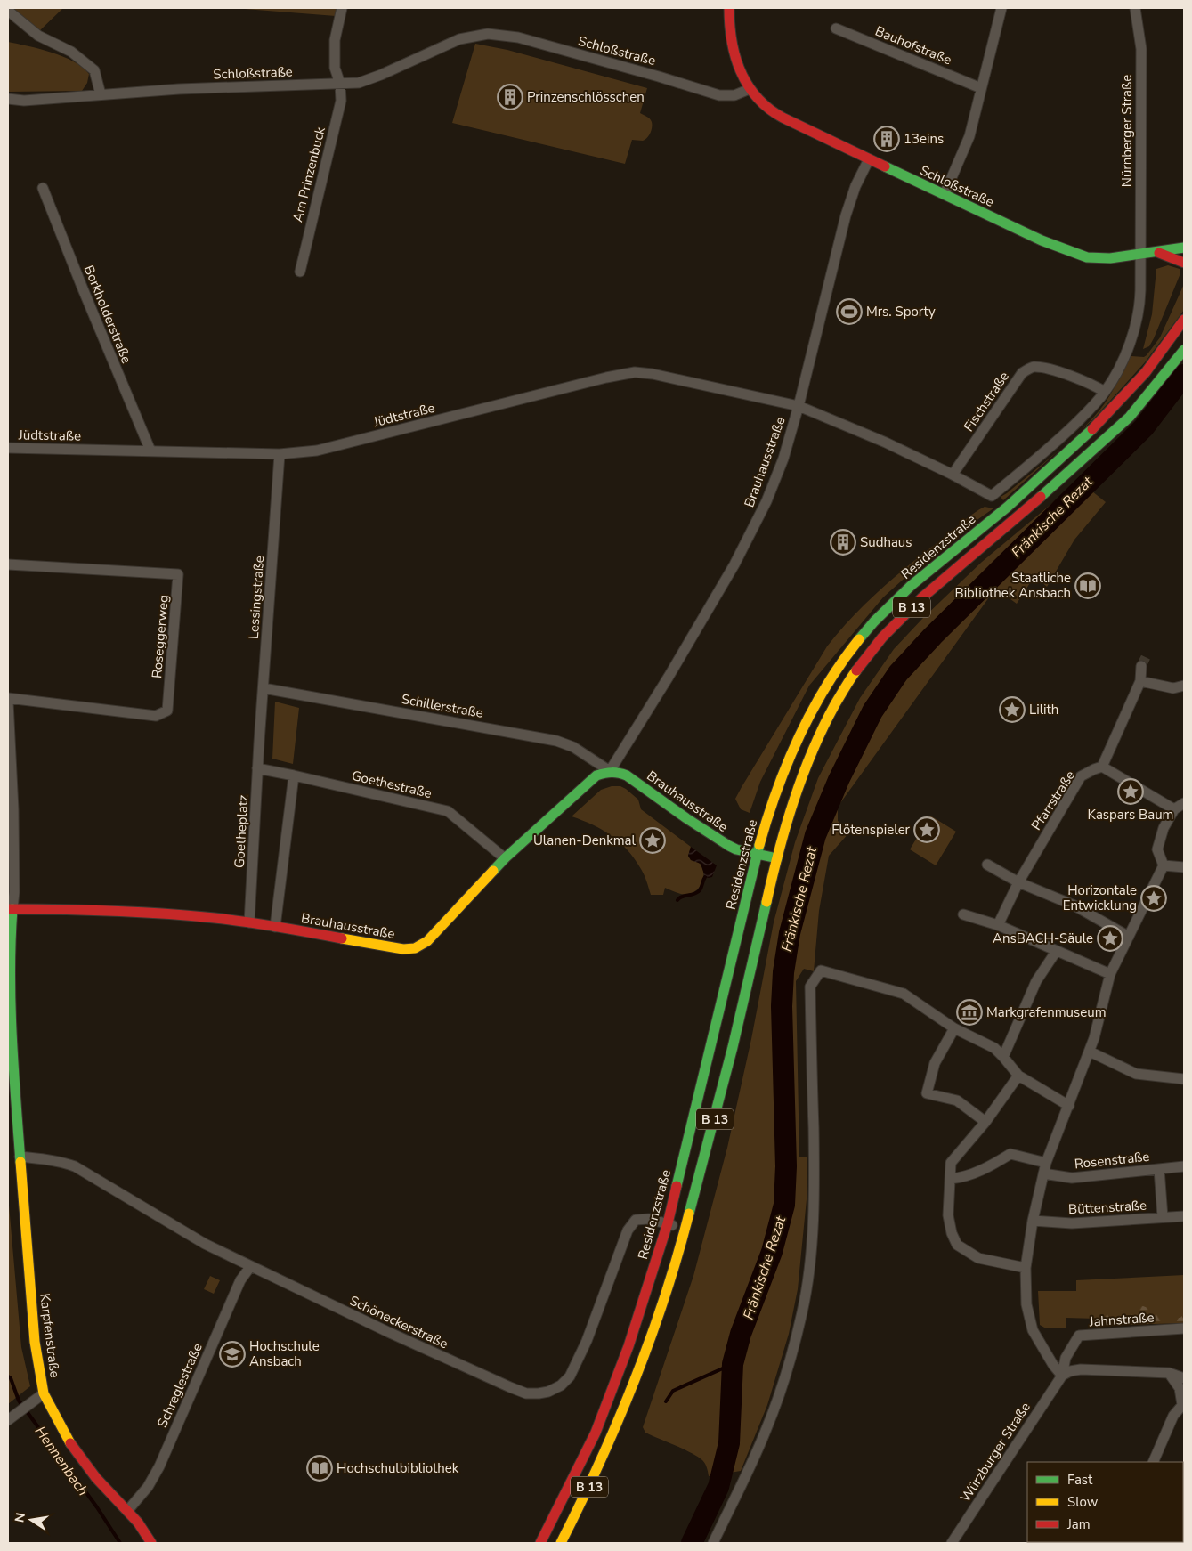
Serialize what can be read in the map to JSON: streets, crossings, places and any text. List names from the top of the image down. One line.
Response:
{"streets":{"main road":["Schloßstraße","Brauhausstraße","Residenzstraße","B 13","Karpfenstraße"],"street":["Bauhofstraße","Nürnberger Straße","Am Prinzenbuck","Borkholderstraße","Fischstraße","Jüdtstraße","Lessingstraße","Roseggerweg","Schillerstraße","Goethestraße","Pfarrstraße","Goetheplatz","Rosenstraße","Büttenstraße","Jahnstraße","Schöneckerstraße","Schreglestraße","Würzburger Straße"]},"crossings":[["Schloßstraße","Nürnberger Straße"],["Schloßstraße","Am Prinzenbuck"],["Schloßstraße","Brauhausstraße"],["Borkholderstraße","Jüdtstraße"],["Jüdtstraße","Brauhausstraße"],["Jüdtstraße","Lessingstraße"],["Brauhausstraße","Residenzstraße"],["Brauhausstraße","Schillerstraße"],["Brauhausstraße","Goethestraße"],["Brauhausstraße","Goetheplatz"],["Brauhausstraße","Karpfenstraße"],["Residenzstraße","Schöneckerstraße"],["Lessingstraße","Schillerstraße"],["Lessingstraße","Goetheplatz"],["Goethestraße","Goetheplatz"],["Jahnstraße","Würzburger Straße"],["Schöneckerstraße","Karpfenstraße"],["Schöneckerstraße","Schreglestraße"],["Karpfenstraße","Schreglestraße"]],"water":["Fränkische Rezat","Hennenbach"],"places":{"building":["Prinzenschlösschen","13eins","Sudhaus"],"sports":["Mrs. Sporty"],"library":["Staatliche Bibliothek Ansbach","Hochschulbibliothek"],"place":["Lilith","Kaspars Baum","Flötenspieler","Ulanen-Denkmal","Horizontale Entwicklung","AnsBACH-Säule"],"museum":["Markgrafenmuseum"],"school or university":["Hochschule Ansbach"]},"legend":["Fast","Slow","Jam"],"north":"left"}
